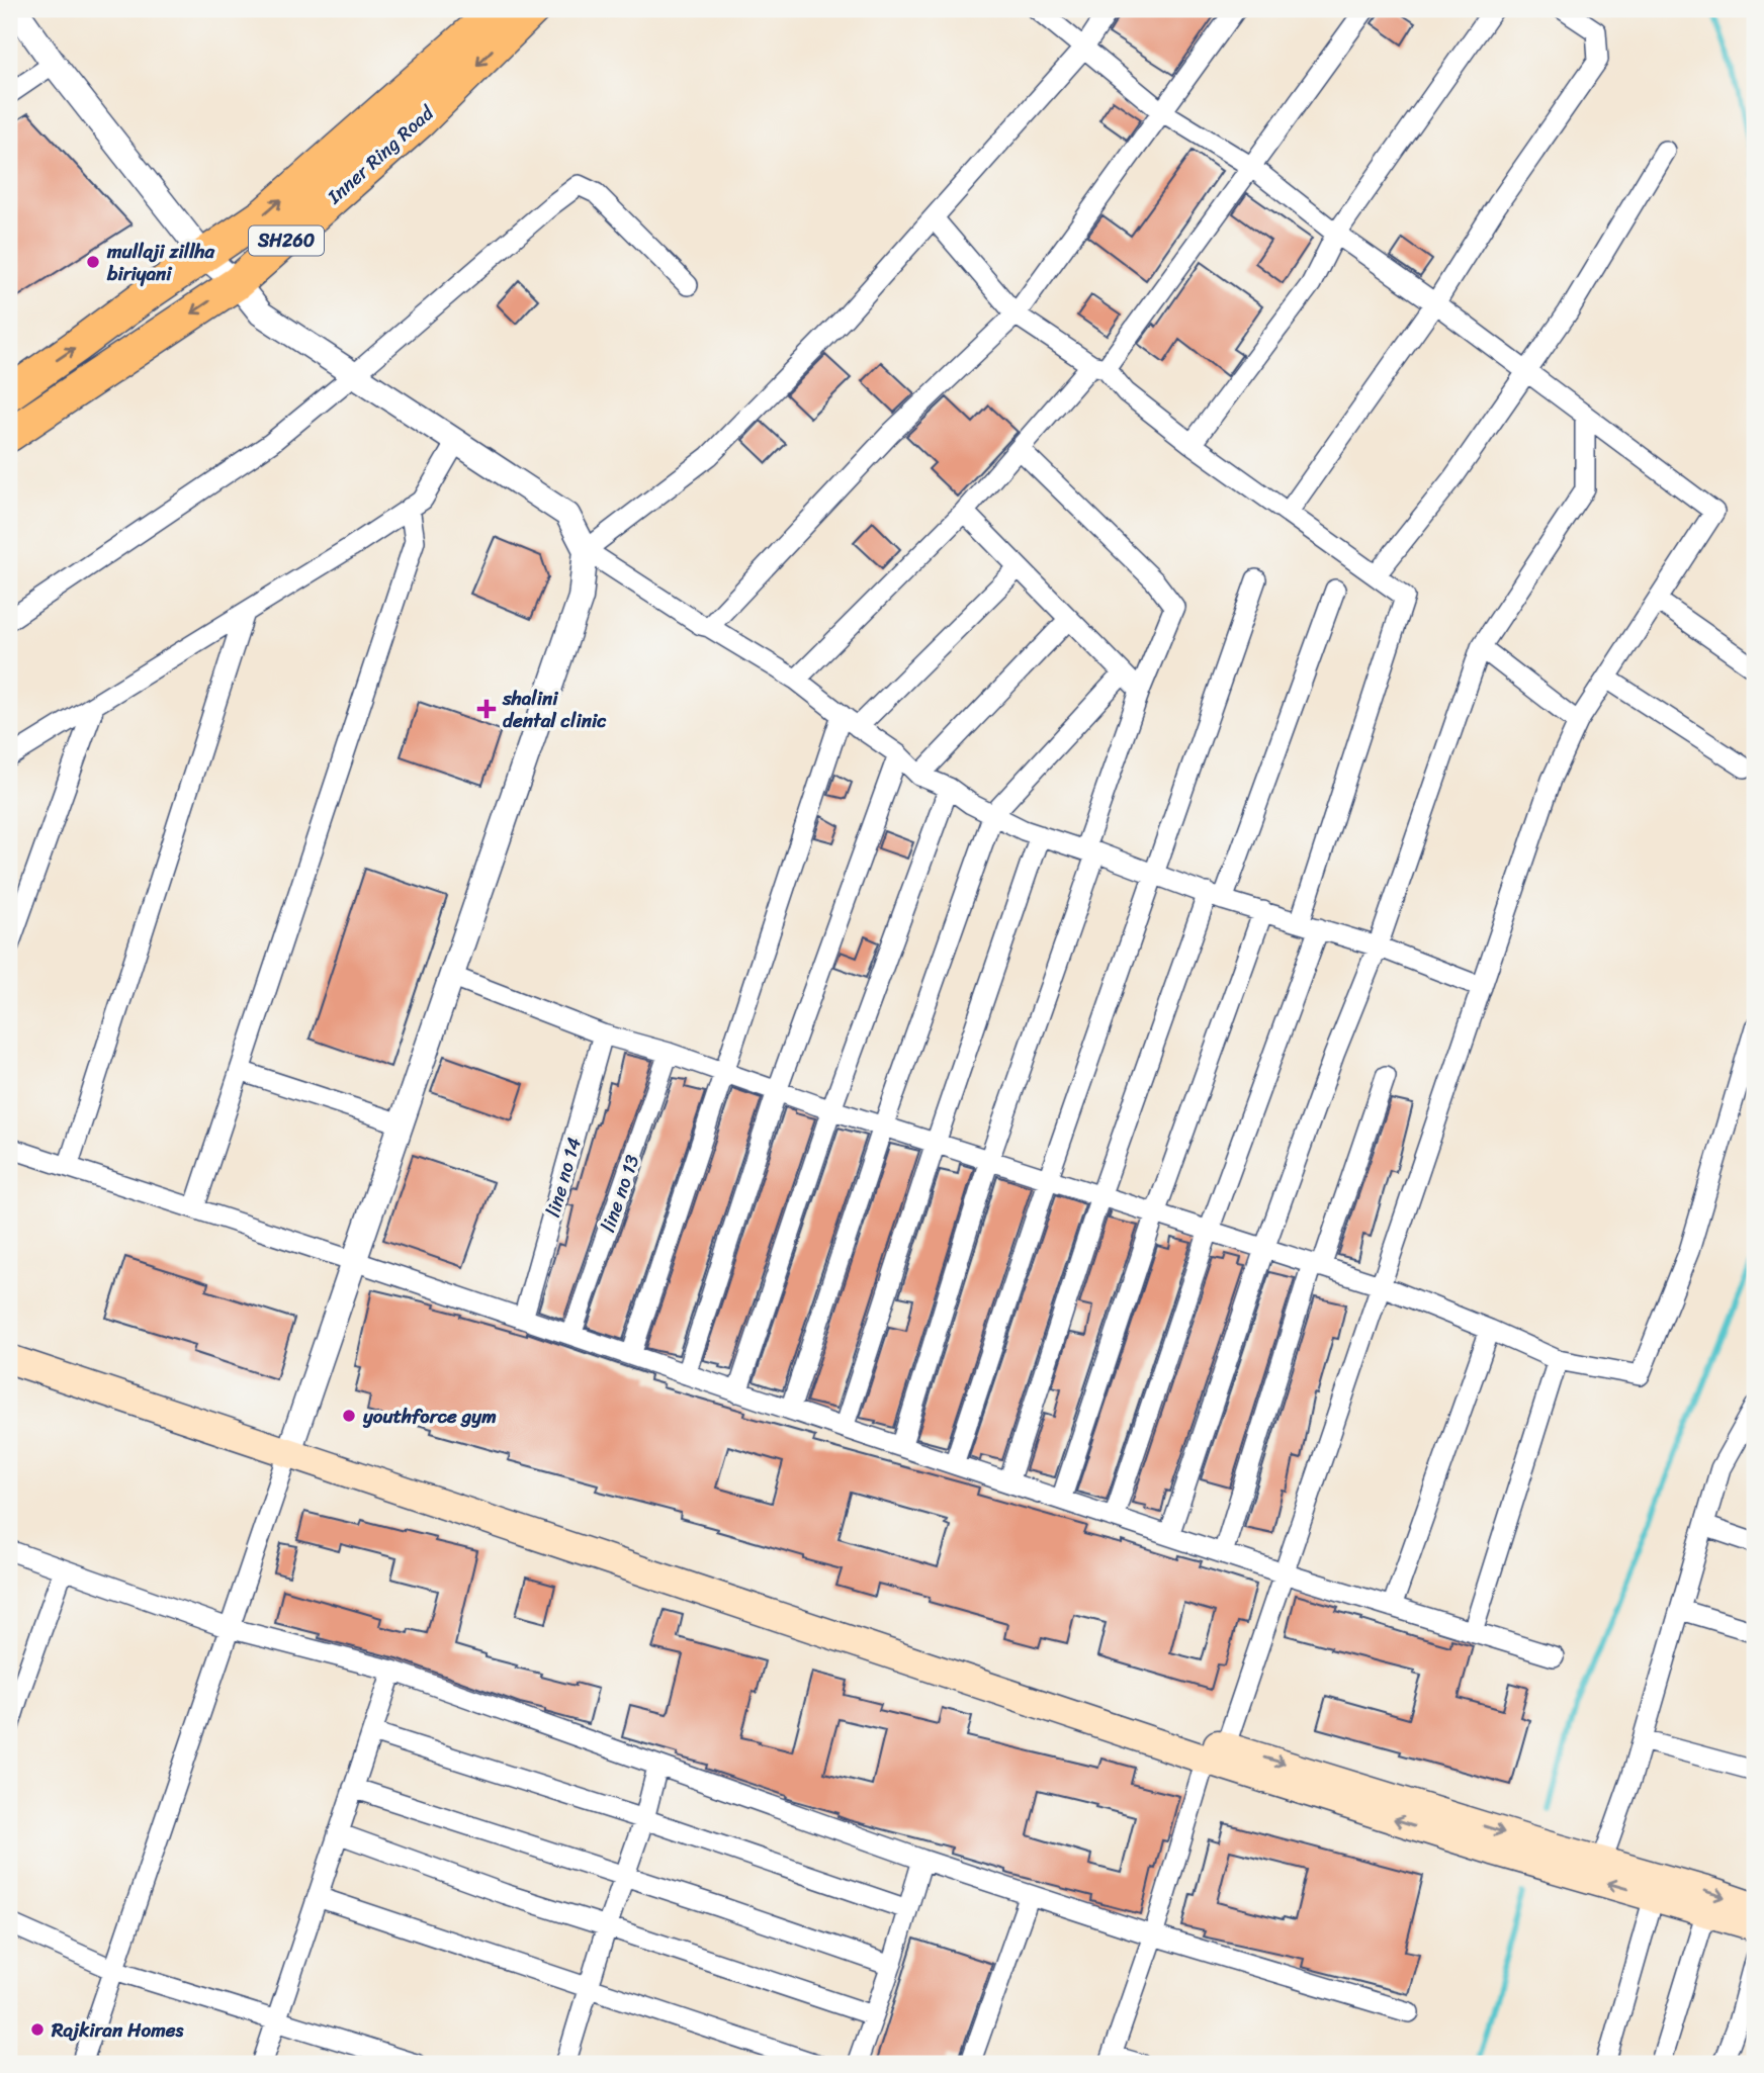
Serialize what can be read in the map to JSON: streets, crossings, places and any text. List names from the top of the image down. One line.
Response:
{"streets":{"highway":["Inner Ring Road","SH260"],"street":["line no 14","line no 13"]},"places":{"other":["mullaji zillha biriyani","youthforce gym","Rajkiran Homes"],"health":["shalini dental clinic"]}}
